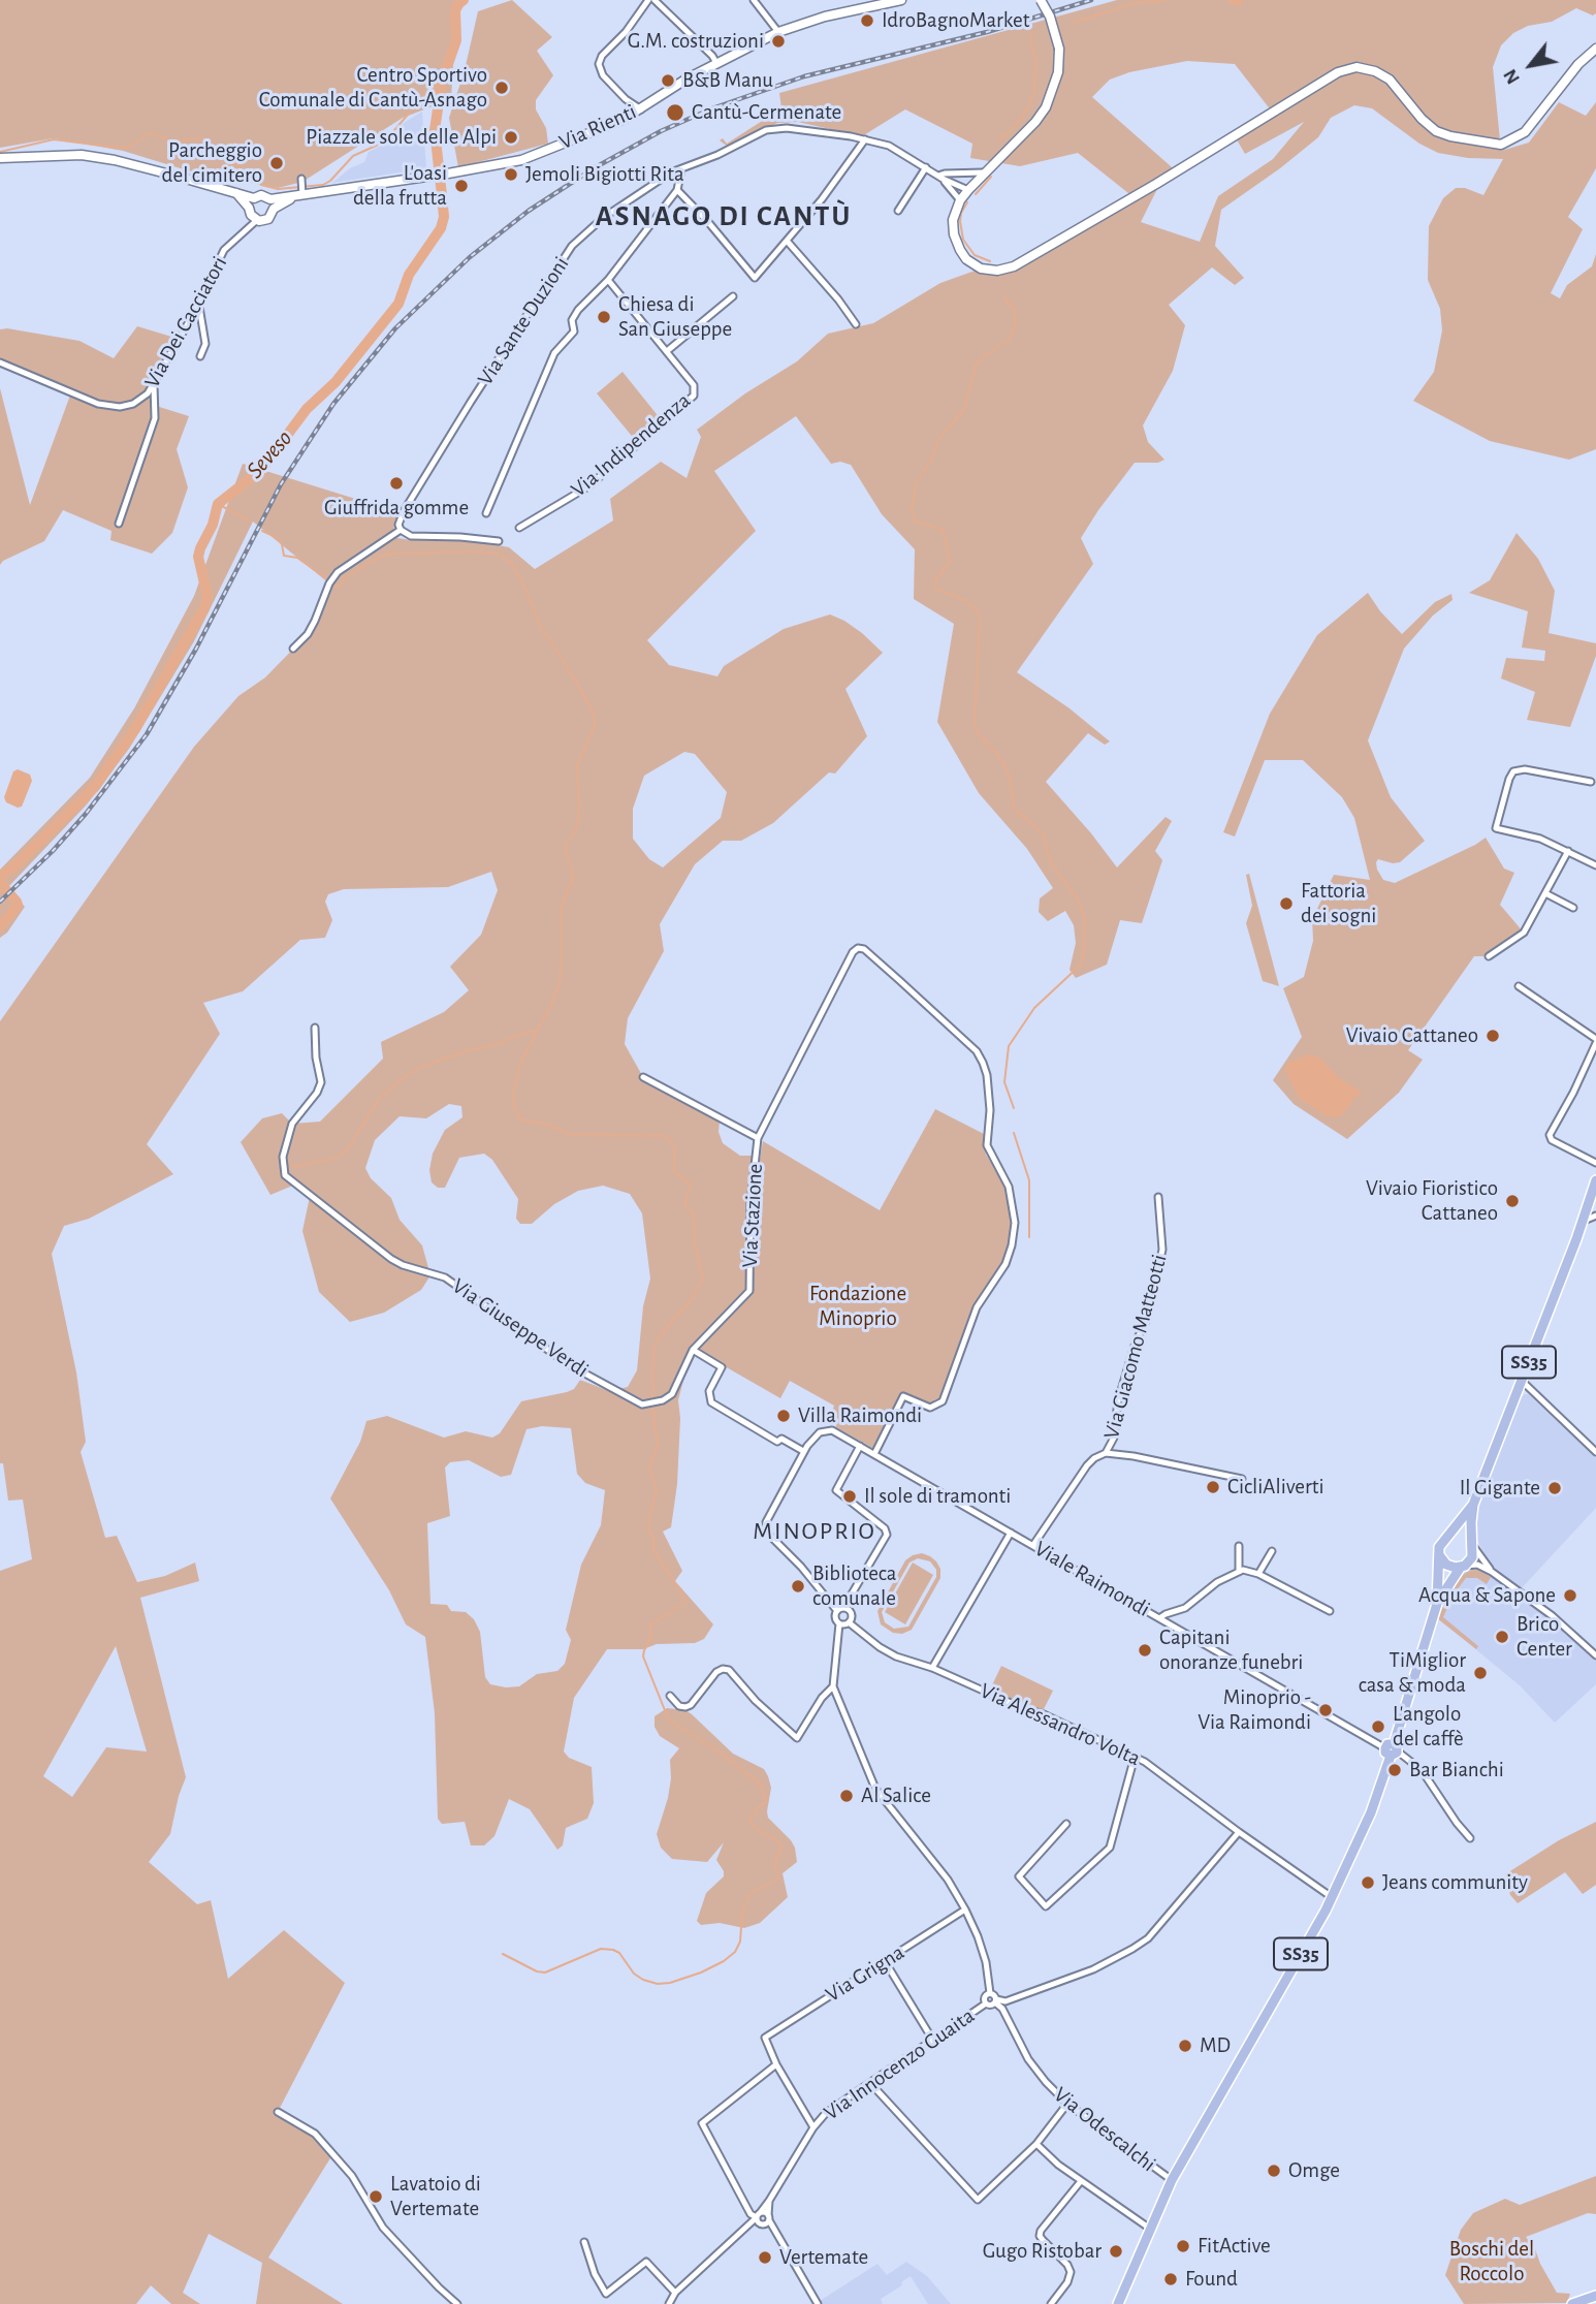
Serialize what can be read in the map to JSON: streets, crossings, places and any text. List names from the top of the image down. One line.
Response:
{"streets":{"main road":["Via Rienti","SS35"],"street":["Via Sante Duzioni","Via Dei Cacciatori","Via Indipendenza","Via Stazione","Via Giuseppe Verdi","Via Giacomo Matteotti","Viale Raimondi","Via Alessandro Volta","Via Grigna","Via Innocenzo Guaita","Via Odescalchi"]},"crossings":[["Via Stazione","Via Giuseppe Verdi"],["Via Giacomo Matteotti","Viale Raimondi"],["SS35","Viale Raimondi"],["SS35","Via Alessandro Volta"],["SS35","Via Odescalchi"],["Via Innocenzo Guaita","Via Odescalchi"]],"districts":["ASNAGO DI CANTÙ","MINOPRIO"],"water":["Seveso"],"parks":["Fondazione Minoprio","Boschi del Roccolo"],"places":["IdroBagnoMarket","G.M. costruzioni","B&B Manu","Centro Sportivo Comunale di Cantù-Asnago","Cantù-Cermenate","Piazzale sole delle Alpi","Parcheggio del cimitero","Jemoli Bigiotti Rita","L'oasi della frutta","Chiesa di San Giuseppe","Giuffrida gomme","Fattoria dei sogni","Vivaio Cattaneo","Vivaio Fioristico Cattaneo","Villa Raimondi","CicliAliverti","Il Gigante","Il sole di tramonti","Biblioteca comunale","Acqua & Sapone","Brico Center","Capitani onoranze funebri","TiMiglior casa & moda","Minoprio - Via Raimondi","L'angolo del caffè","Bar Bianchi","Al Salice","Jeans community","MD","Omge","Lavatoio di Vertemate","FitActive","Gugo Ristobar","Vertemate","Found"],"north":"bottom left"}
